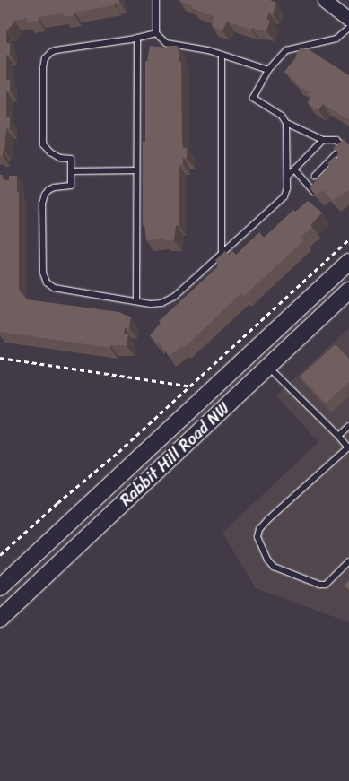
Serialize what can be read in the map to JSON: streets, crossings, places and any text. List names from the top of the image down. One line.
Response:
{"streets":{"main road":["Rabbit Hill Road NW"]}}
